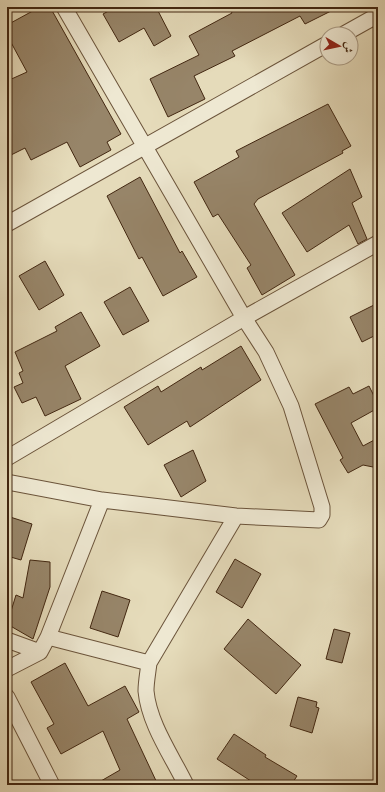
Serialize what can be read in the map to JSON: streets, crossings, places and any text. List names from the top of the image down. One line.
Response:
{"north":"right"}
